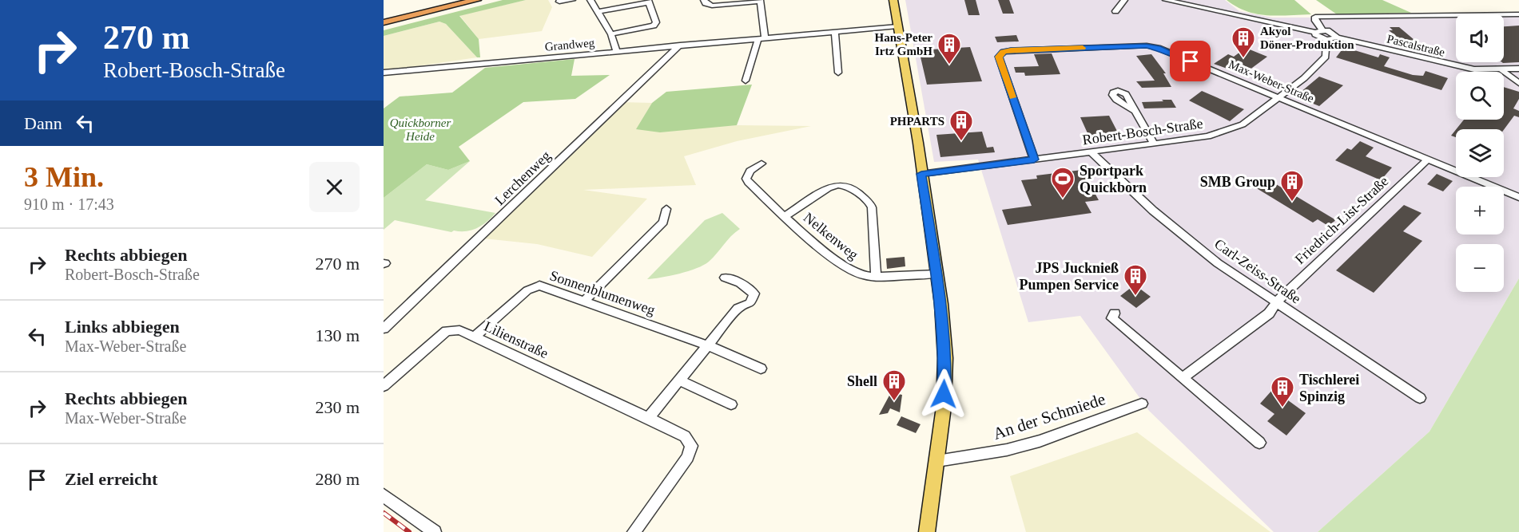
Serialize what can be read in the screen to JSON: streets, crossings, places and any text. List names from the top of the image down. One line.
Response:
{"streets":{"street":["Grandweg","Pascalstraße","Max-Weber-Straße","Robert-Bosch-Straße","Lerchenweg","Friedrich-List-Straße","Nelkenweg","Carl-Zeiss-Straße","Sonnenblumenweg","Lilienstraße","An der Schmiede"]},"crossings":[["Grandweg","Lerchenweg"],["Pascalstraße","Robert-Bosch-Straße"],["Max-Weber-Straße","Robert-Bosch-Straße"],["Max-Weber-Straße","Friedrich-List-Straße"],["Robert-Bosch-Straße","Carl-Zeiss-Straße"],["Friedrich-List-Straße","Carl-Zeiss-Straße"],["Sonnenblumenweg","Lilienstraße"]],"parks":["Quickborner Heide"],"places":{"building":["Akyol Döner-Produktion","Hans-Peter Irtz GmbH","PHPARTS","SMB Group","JPS Jucknieß Pumpen Service","Shell","Tischlerei Spinzig"],"sports":["Sportpark Quickborn"]},"page":{"turn":["270 m","Robert-Bosch-Straße"],"map_buttons":["+","−"],"then":"Dann","heading":["3 Min.","910 m · 17:43"],"list":[{"name":"Rechts abbiegen","note":"Robert-Bosch-Straße","value":"270 m"},{"name":"Links abbiegen","note":"Max-Weber-Straße","value":"130 m"},{"name":"Rechts abbiegen","note":"Max-Weber-Straße","value":"230 m"},{"name":"Ziel erreicht","value":"280 m"}]}}
